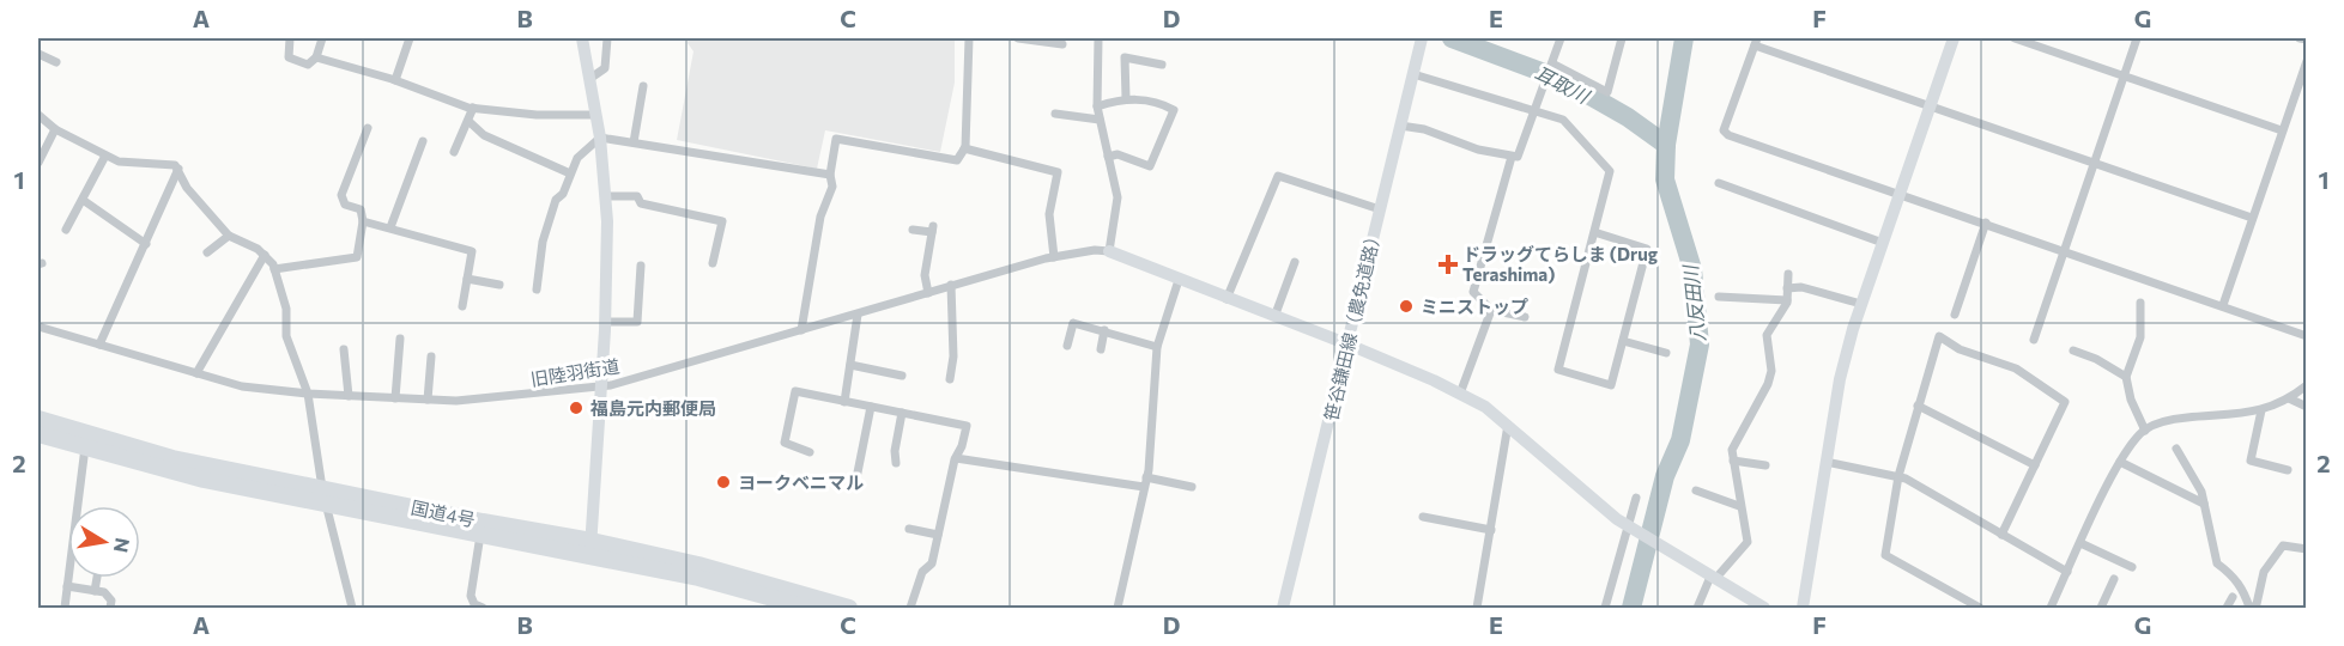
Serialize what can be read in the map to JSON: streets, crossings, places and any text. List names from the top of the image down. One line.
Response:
{"streets":{"highway":["国道4号"],"street":["笹谷鎌田線（農免道路）","旧陸羽街道"]},"water":["耳取川","八反田川"],"places":{"health":["ドラッグてらしま (Drug Terashima)"],"other":["ミニストップ","福島元内郵便局","ヨークベニマル"]},"north":"right","grid":{"columns":["A","B","C","D","E","F","G"],"rows":["1","2"]}}
